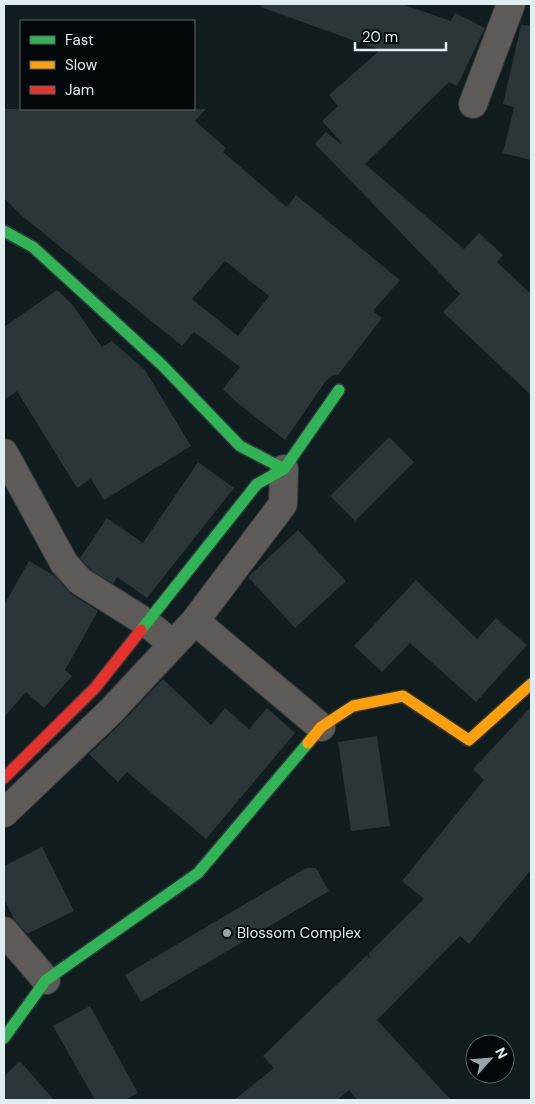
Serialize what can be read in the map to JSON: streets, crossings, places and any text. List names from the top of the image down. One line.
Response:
{"places":["Blossom Complex"],"legend":["Fast","Slow","Jam"],"scale_bar":"20 m","north":"top right"}
